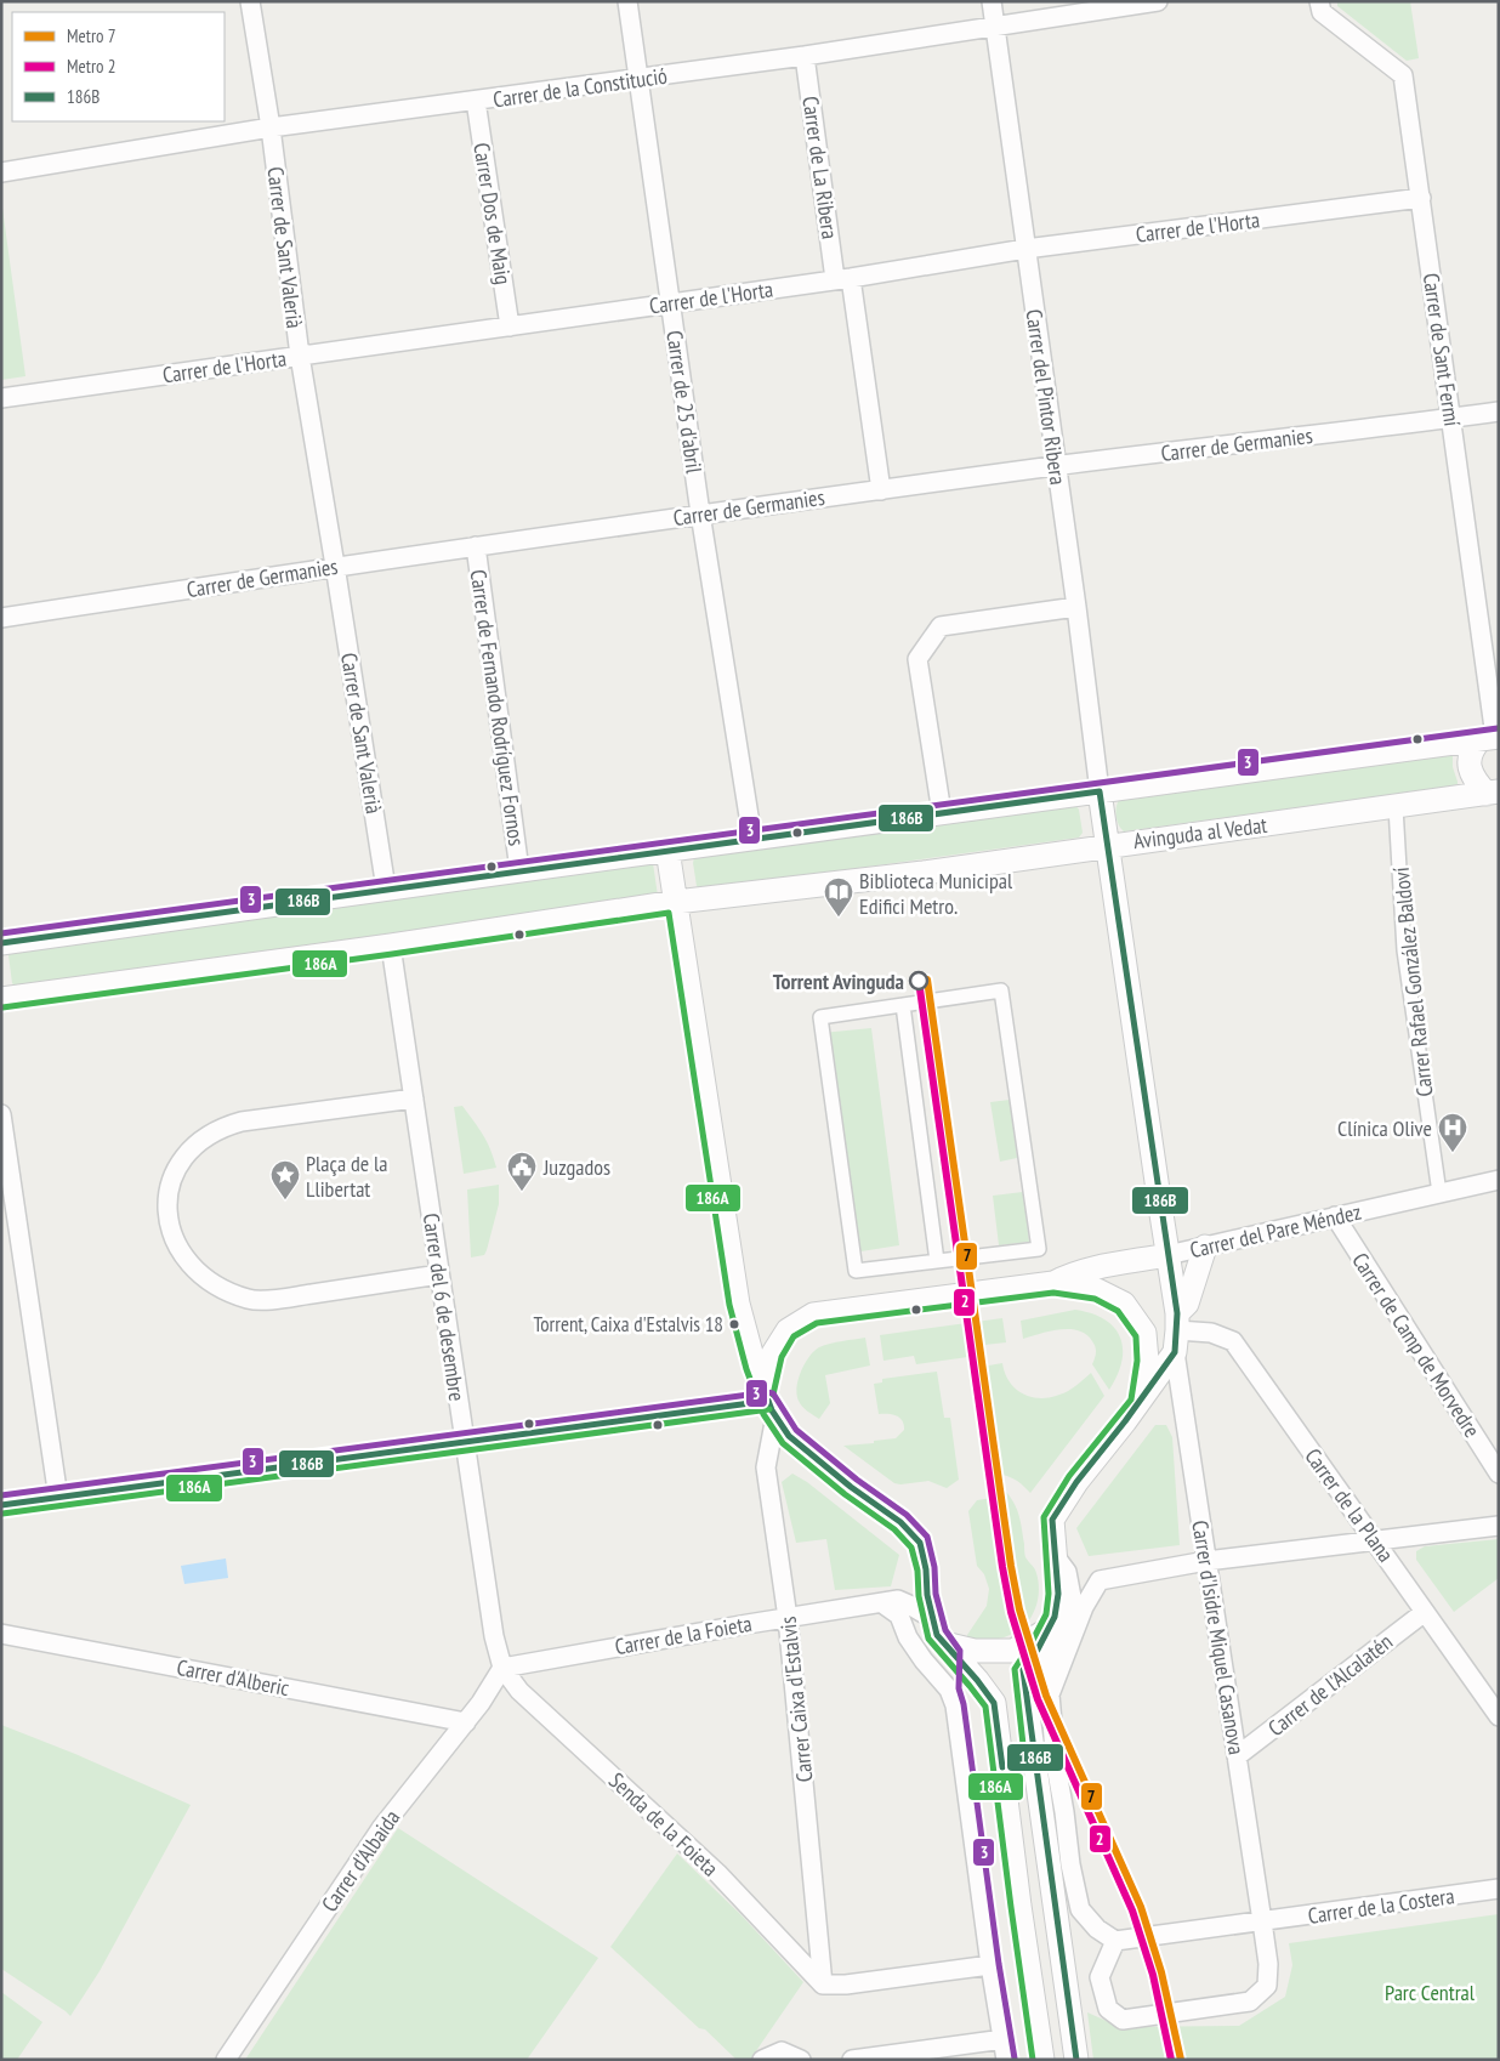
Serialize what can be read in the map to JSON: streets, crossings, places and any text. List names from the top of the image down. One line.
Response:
{"streets":{"street":["Carrer de la Constitució","Carrer de La Ribera","Carrer Dos de Maig","Carrer de l'Horta","Carrer de Sant Valerià","Carrer de Sant Fermí","Carrer del Pintor Ribera","Carrer de 25 d'abril","Carrer de Germanies","Carrer de Fernando Rodríguez Fornos","Avinguda al Vedat","Carrer Rafael González Baldoví","Carrer del Pare Méndez","Carrer del 6 de desembre","Carrer de Camp de Morvedre","Carrer de la Plana","Carrer de la Foieta","Carrer d'Isidre Miquel Casanova","Carrer d'Alberic","Carrer de l'Alcalatén","Carrer Caixa d'Estalvis","Senda de la Foieta","Carrer d'Albaida","Carrer de la Costera"]},"crossings":[["Carrer de la Constitució","Carrer de La Ribera"],["Carrer de la Constitució","Carrer Dos de Maig"],["Carrer de la Constitució","Carrer de Sant Valerià"],["Carrer de la Constitució","Carrer del Pintor Ribera"],["Carrer de la Constitució","Carrer de 25 d'abril"],["Carrer de La Ribera","Carrer de l'Horta"],["Carrer de La Ribera","Carrer de Germanies"],["Carrer Dos de Maig","Carrer de l'Horta"],["Carrer de l'Horta","Carrer de Sant Valerià"],["Carrer de l'Horta","Carrer de Sant Fermí"],["Carrer de l'Horta","Carrer del Pintor Ribera"],["Carrer de l'Horta","Carrer de 25 d'abril"],["Carrer de Sant Valerià","Carrer de Germanies"],["Carrer de Sant Fermí","Carrer de Germanies"],["Carrer del Pintor Ribera","Carrer de Germanies"],["Carrer de 25 d'abril","Carrer de Germanies"],["Carrer de Germanies","Carrer de Fernando Rodríguez Fornos"],["Avinguda al Vedat","Carrer Rafael González Baldoví"],["Avinguda al Vedat","Carrer del 6 de desembre"],["Carrer Rafael González Baldoví","Carrer del Pare Méndez"],["Carrer del Pare Méndez","Carrer de Camp de Morvedre"],["Carrer del Pare Méndez","Carrer Caixa d'Estalvis"],["Carrer del 6 de desembre","Carrer de la Foieta"],["Carrer del 6 de desembre","Senda de la Foieta"],["Carrer del 6 de desembre","Carrer d'Albaida"],["Carrer de la Plana","Carrer d'Isidre Miquel Casanova"],["Carrer de la Plana","Carrer de l'Alcalatén"],["Carrer de la Foieta","Carrer Caixa d'Estalvis"],["Carrer de la Foieta","Senda de la Foieta"],["Carrer de la Foieta","Carrer d'Albaida"],["Carrer d'Isidre Miquel Casanova","Carrer de l'Alcalatén"],["Carrer d'Isidre Miquel Casanova","Carrer de la Costera"],["Carrer d'Alberic","Carrer d'Albaida"],["Carrer Caixa d'Estalvis","Senda de la Foieta"],["Senda de la Foieta","Carrer d'Albaida"]],"parks":["Parc Central"],"places":{"library":["Biblioteca Municipal Edifici Metro."],"other":["Torrent Avinguda","Torrent, Caixa d'Estalvis 18"],"hospital":["Clínica Olive"],"public building":["Juzgados"],"place":["Plaça de la Llibertat"]},"lines":["transit line 3","transit line 186B","transit line 186A","metro line 7","metro line 2"],"legend":["Metro 7","Metro 2","186B"]}
